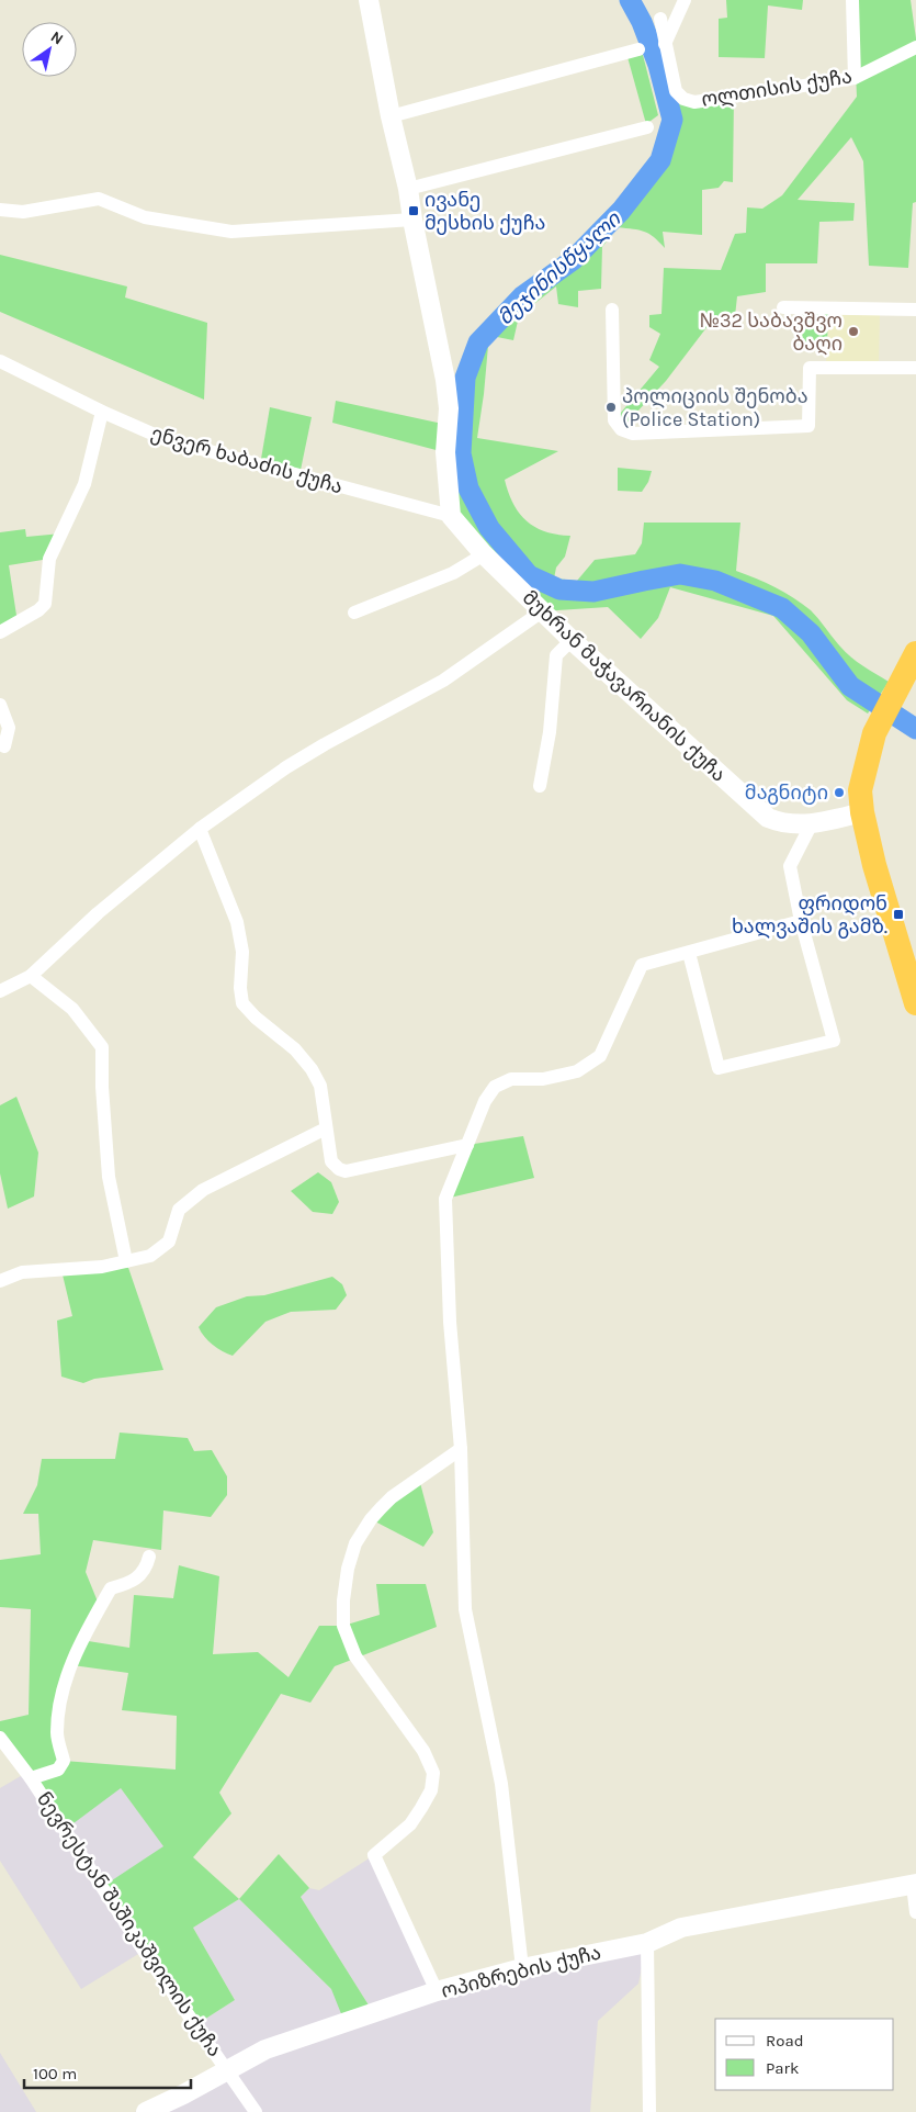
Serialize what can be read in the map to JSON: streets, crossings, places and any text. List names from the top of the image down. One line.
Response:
{"streets":{"street":["ოლთისის ქუჩა","ენვერ ხაბაძის ქუჩა","მუხრან მაჭავარიანის ქუჩა","ნევრესტან შაშიკაშვილის ქუჩა","ოპიზრების ქუჩა"]},"crossings":[["ენვერ ხაბაძის ქუჩა","მუხრან მაჭავარიანის ქუჩა"],["ნევრესტან შაშიკაშვილის ქუჩა","ოპიზრების ქუჩა"]],"water":["მეჯინისწყალი"],"places":{"transit":["ივანე მესხის ქუჩა","ფრიდონ ხალვაშის გამზ."],"other":["№32 საბავშვო ბაღი","პოლიციის შენობა (Police Station)","მაგნიტი"]},"legend":["Road","Park"],"scale_bar":"100 m","north":"top right"}
